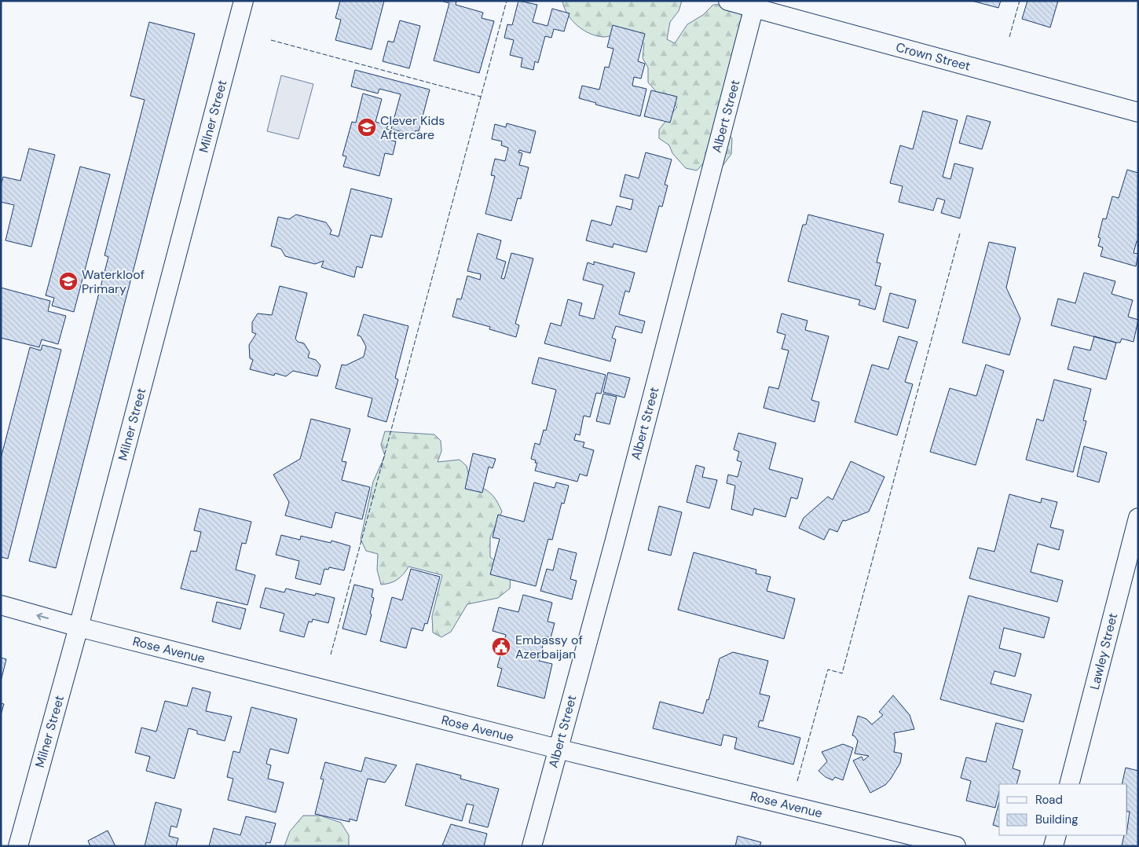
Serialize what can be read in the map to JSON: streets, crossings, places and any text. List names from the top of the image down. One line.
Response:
{"streets":{"street":["Crown Street","Milner Street","Albert Street","Rose Avenue","Lawley Street"]},"crossings":[["Crown Street","Albert Street"],["Milner Street","Rose Avenue"],["Albert Street","Rose Avenue"]],"places":{"school or university":["Clever Kids Aftercare","Waterkloof Primary"],"public building":["Embassy of Azerbaijan"]},"legend":["Road","Building"]}
